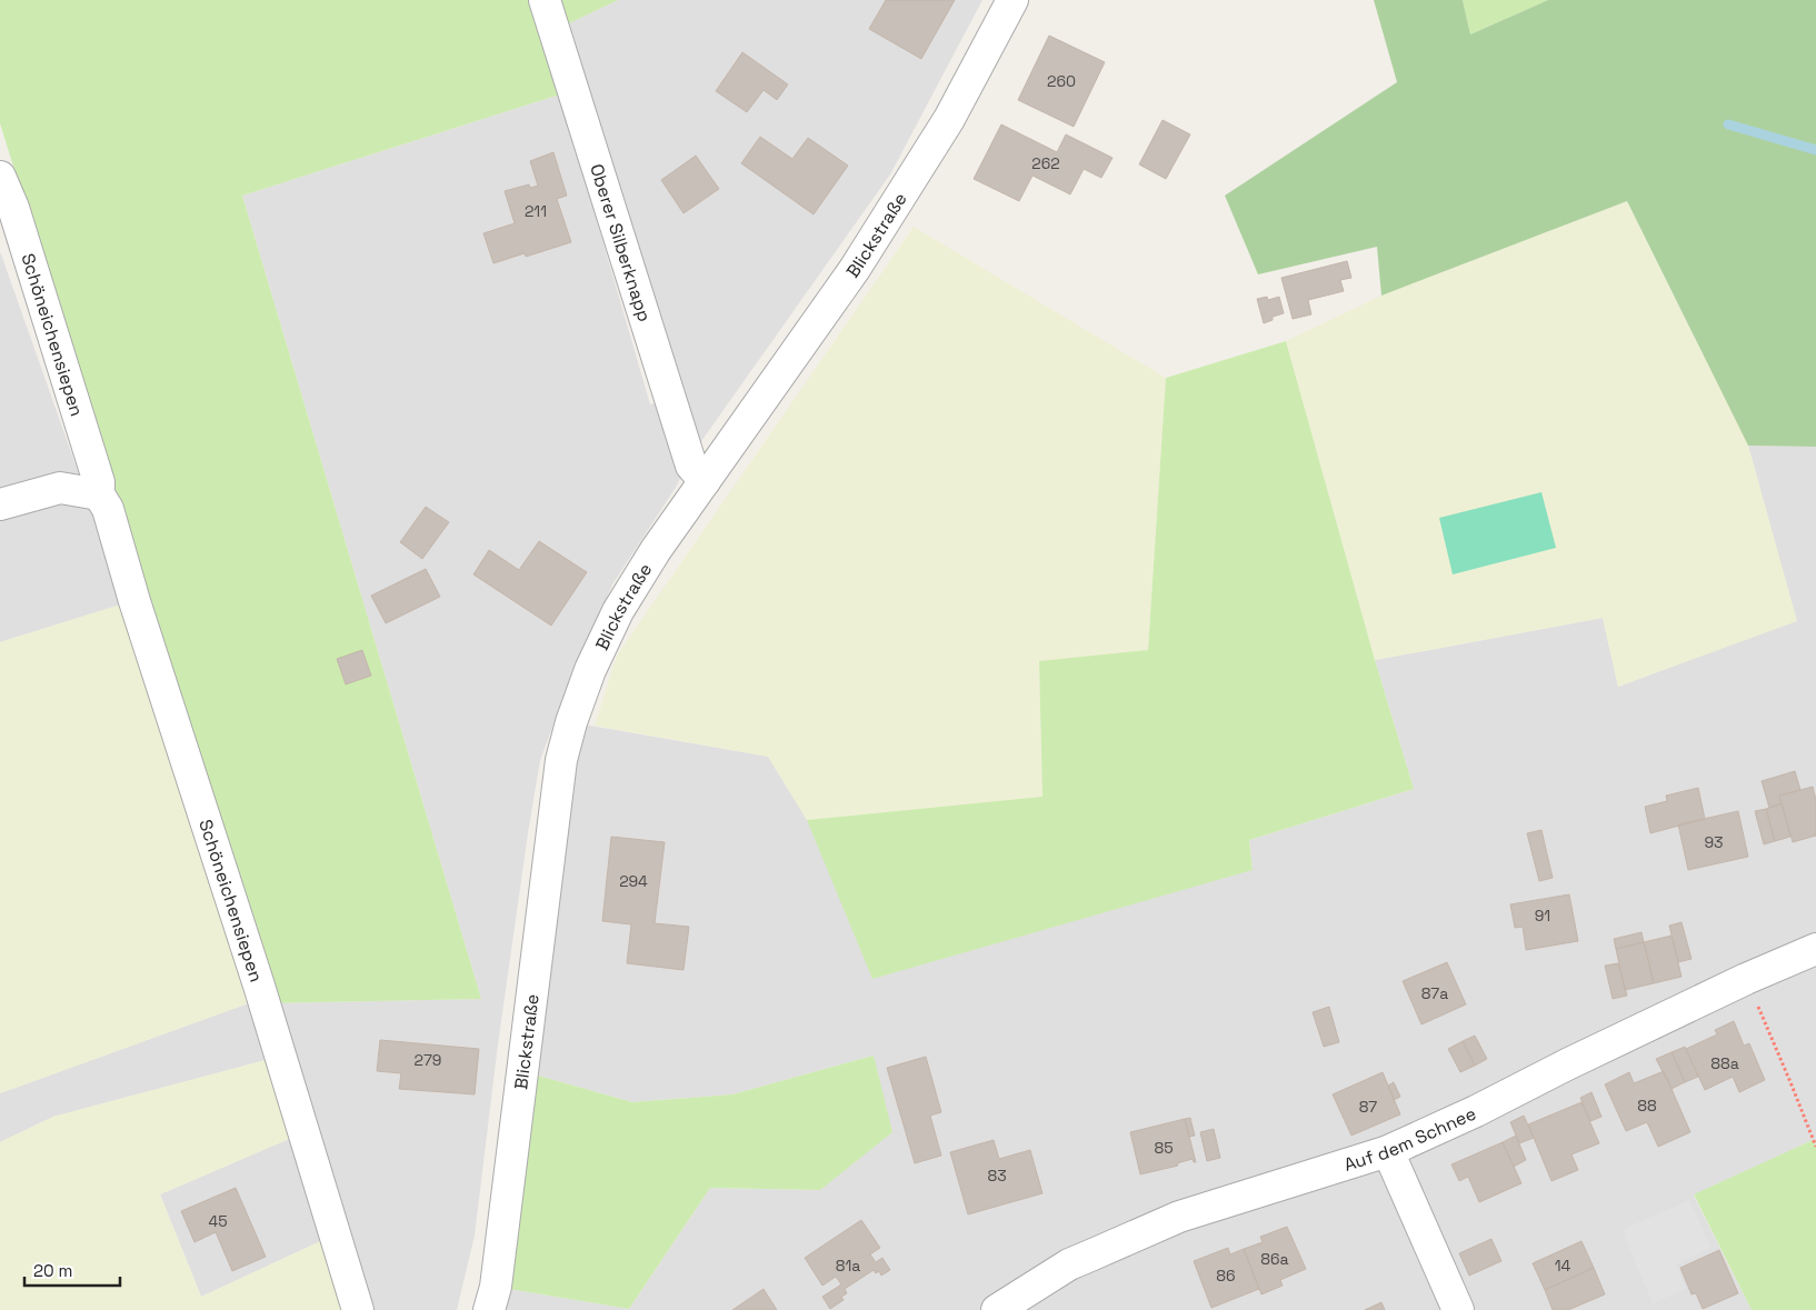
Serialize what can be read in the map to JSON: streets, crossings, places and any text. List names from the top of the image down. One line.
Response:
{"streets":{"street":["Blickstraße","Oberer Silberknapp","Schöneichensiepen","Auf dem Schnee"]},"crossings":[["Blickstraße","Oberer Silberknapp"]],"house_numbers":["260","262","211","93","294","91","87a","279","88a","88","87","85","83","45","86a","81a","14","86"],"scale_bar":"20 m"}
